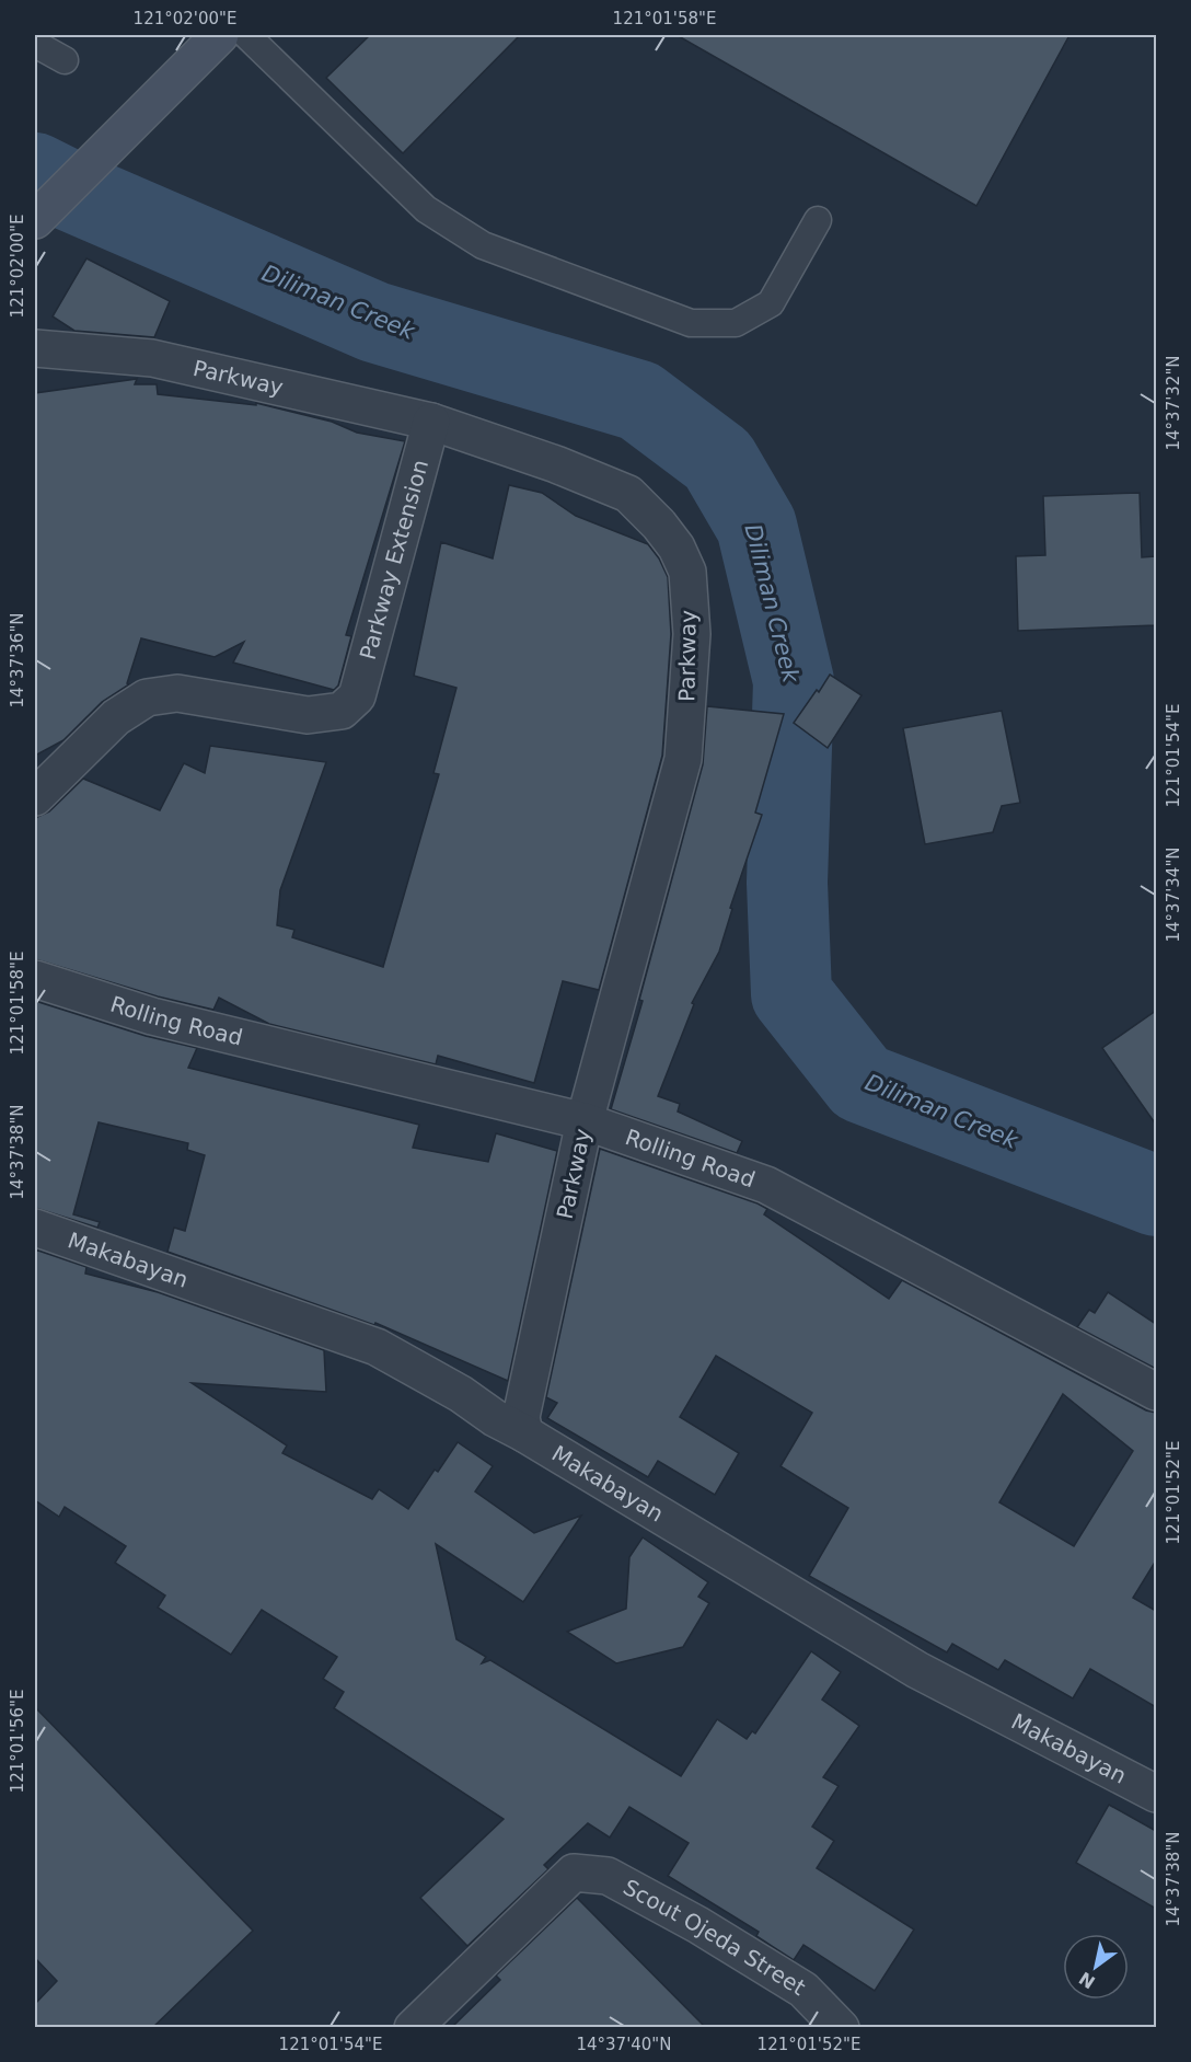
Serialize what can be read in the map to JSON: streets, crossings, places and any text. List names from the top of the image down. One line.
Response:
{"streets":{"street":["Parkway","Parkway Extension","Rolling Road","Makabayan","Scout Ojeda Street"]},"crossings":[["Parkway","Parkway Extension"],["Parkway","Rolling Road"],["Parkway","Makabayan"]],"water":["Diliman Creek"],"north":"bottom left","coordinates":["121°02'00\"E","121°01'58\"E","14°37'32\"N","14°37'36\"N","121°01'54\"E","14°37'34\"N","14°37'38\"N","121°01'52\"E","121°01'56\"E","14°37'40\"N"]}
